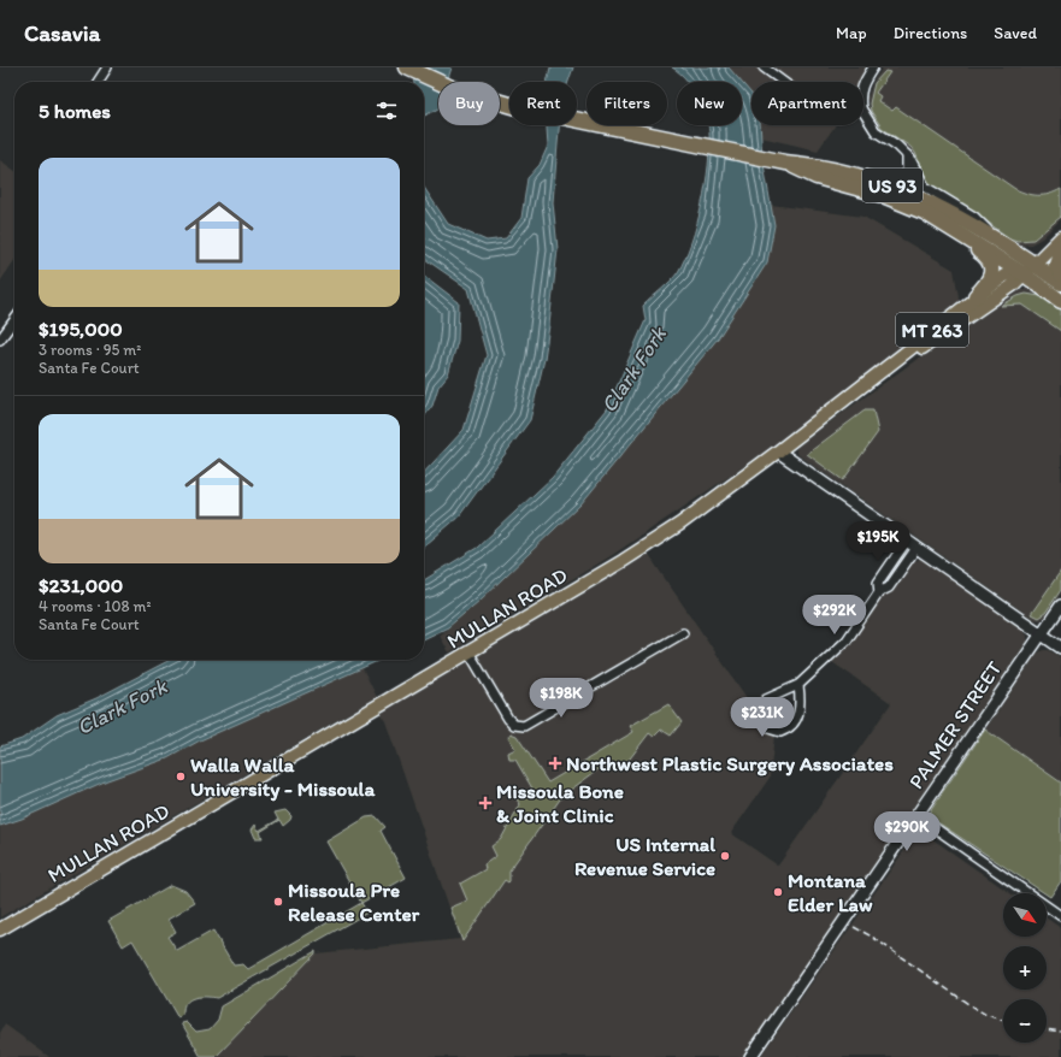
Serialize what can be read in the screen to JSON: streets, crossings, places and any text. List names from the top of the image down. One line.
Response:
{"streets":{"highway":["US 93"],"main road":["MT 263","MULLAN ROAD"],"street":["PALMER STREET"]},"crossings":[["US 93","MULLAN ROAD"]],"water":["Clark Fork"],"places":{"health":["Northwest Plastic Surgery Associates","Missoula Bone & Joint Clinic"],"other":["Walla Walla University - Missoula","US Internal Revenue Service","Montana Elder Law","Missoula Pre Release Center"]},"north":"bottom right","page":{"header":"Casavia","nav":["Map","Directions","Saved"],"chip":["Buy","Rent","Filters","New","Apartment"],"heading":"5 homes","list":[{"name":"$195,000","note":"3 rooms · 95 m² · Santa Fe Court"},{"name":"$231,000","note":"4 rooms · 108 m² · Santa Fe Court"}],"price":["$195K","$292K","$198K","$231K","$290K"],"map_buttons":["+","−"]}}
